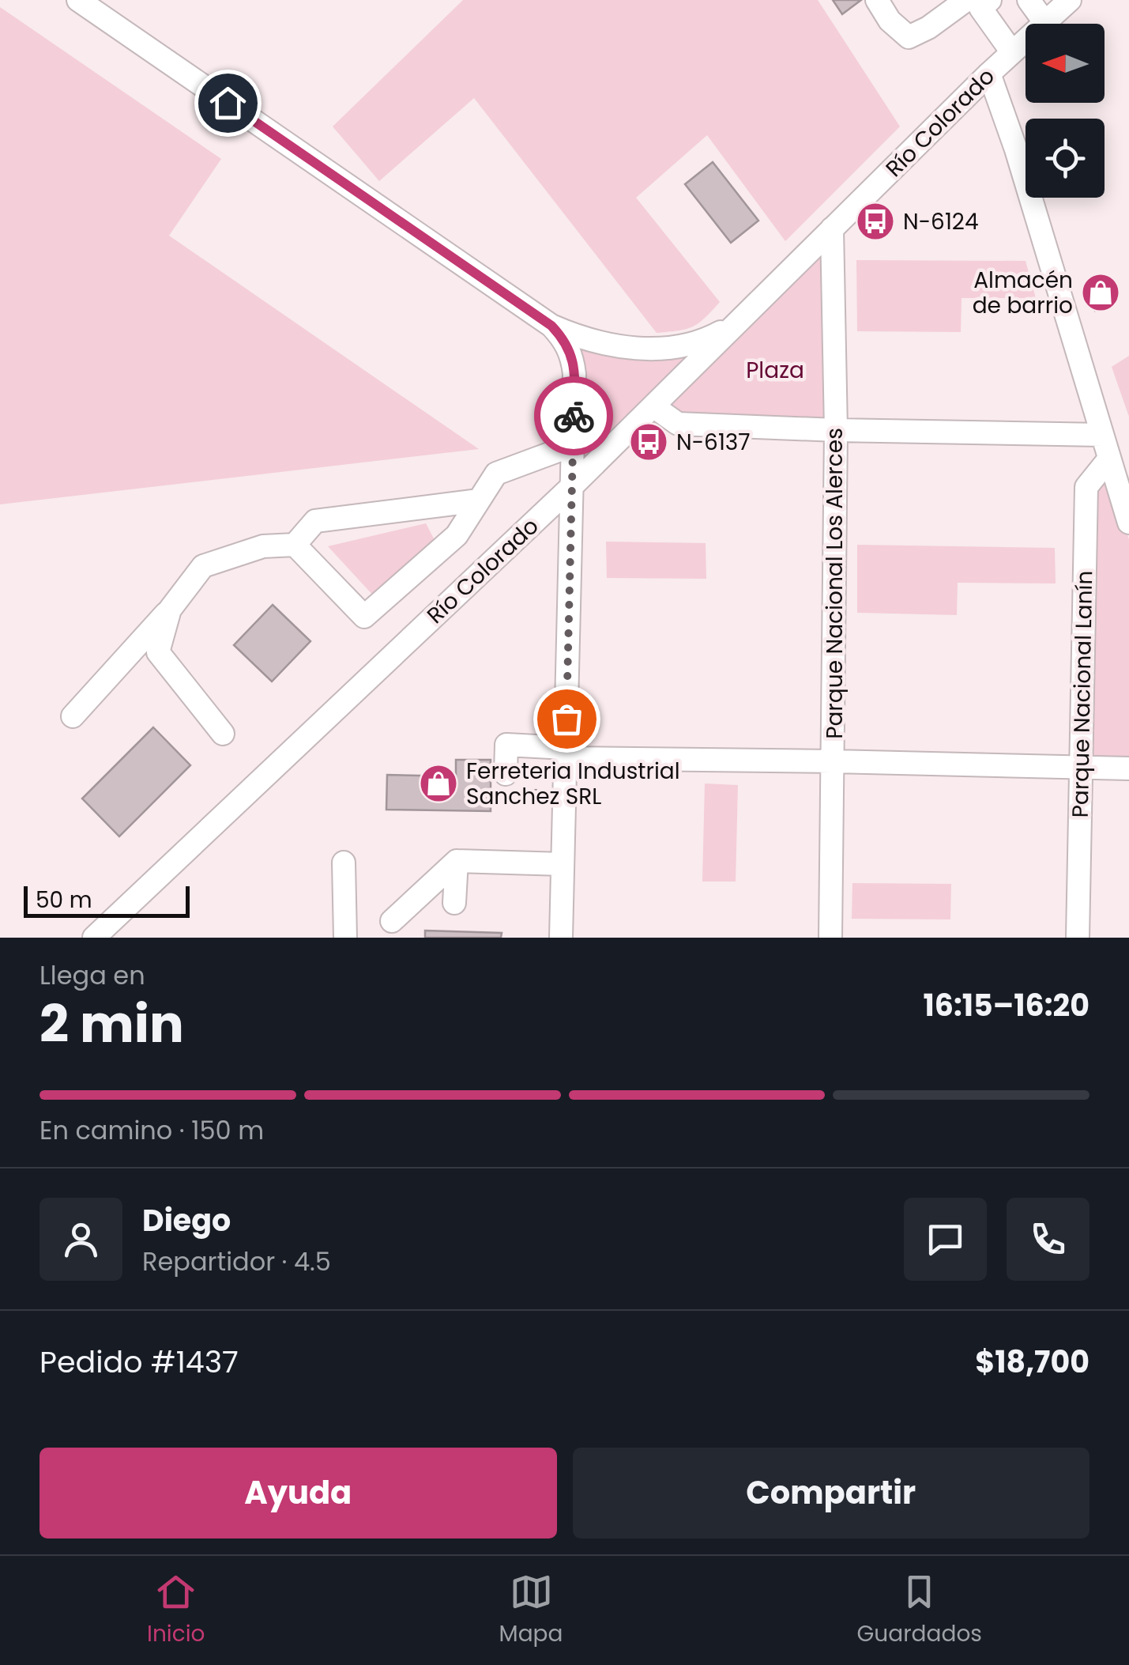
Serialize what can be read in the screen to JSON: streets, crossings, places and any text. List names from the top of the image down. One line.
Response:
{"streets":{"street":["Río Colorado","Parque Nacional Los Alerces","Parque Nacional Lanín"]},"crossings":[["Río Colorado","Parque Nacional Los Alerces"]],"parks":["Plaza"],"places":{"bus stop":["N-6124","N-6137"],"shop":["Almacén de barrio","Ferreteria Industrial Sanchez SRL"]},"scale_bar":"50 m","north":"left","page":{"scale":"50 m","heading":["2 min","Llega en","16:15–16:20"],"panel":["Diego","Repartidor · 4.5","Pedido #1437","$18,700"],"bar":"En camino · 150 m","buttons":["Ayuda","Compartir"],"tabs":["Inicio","Mapa","Guardados"]}}
